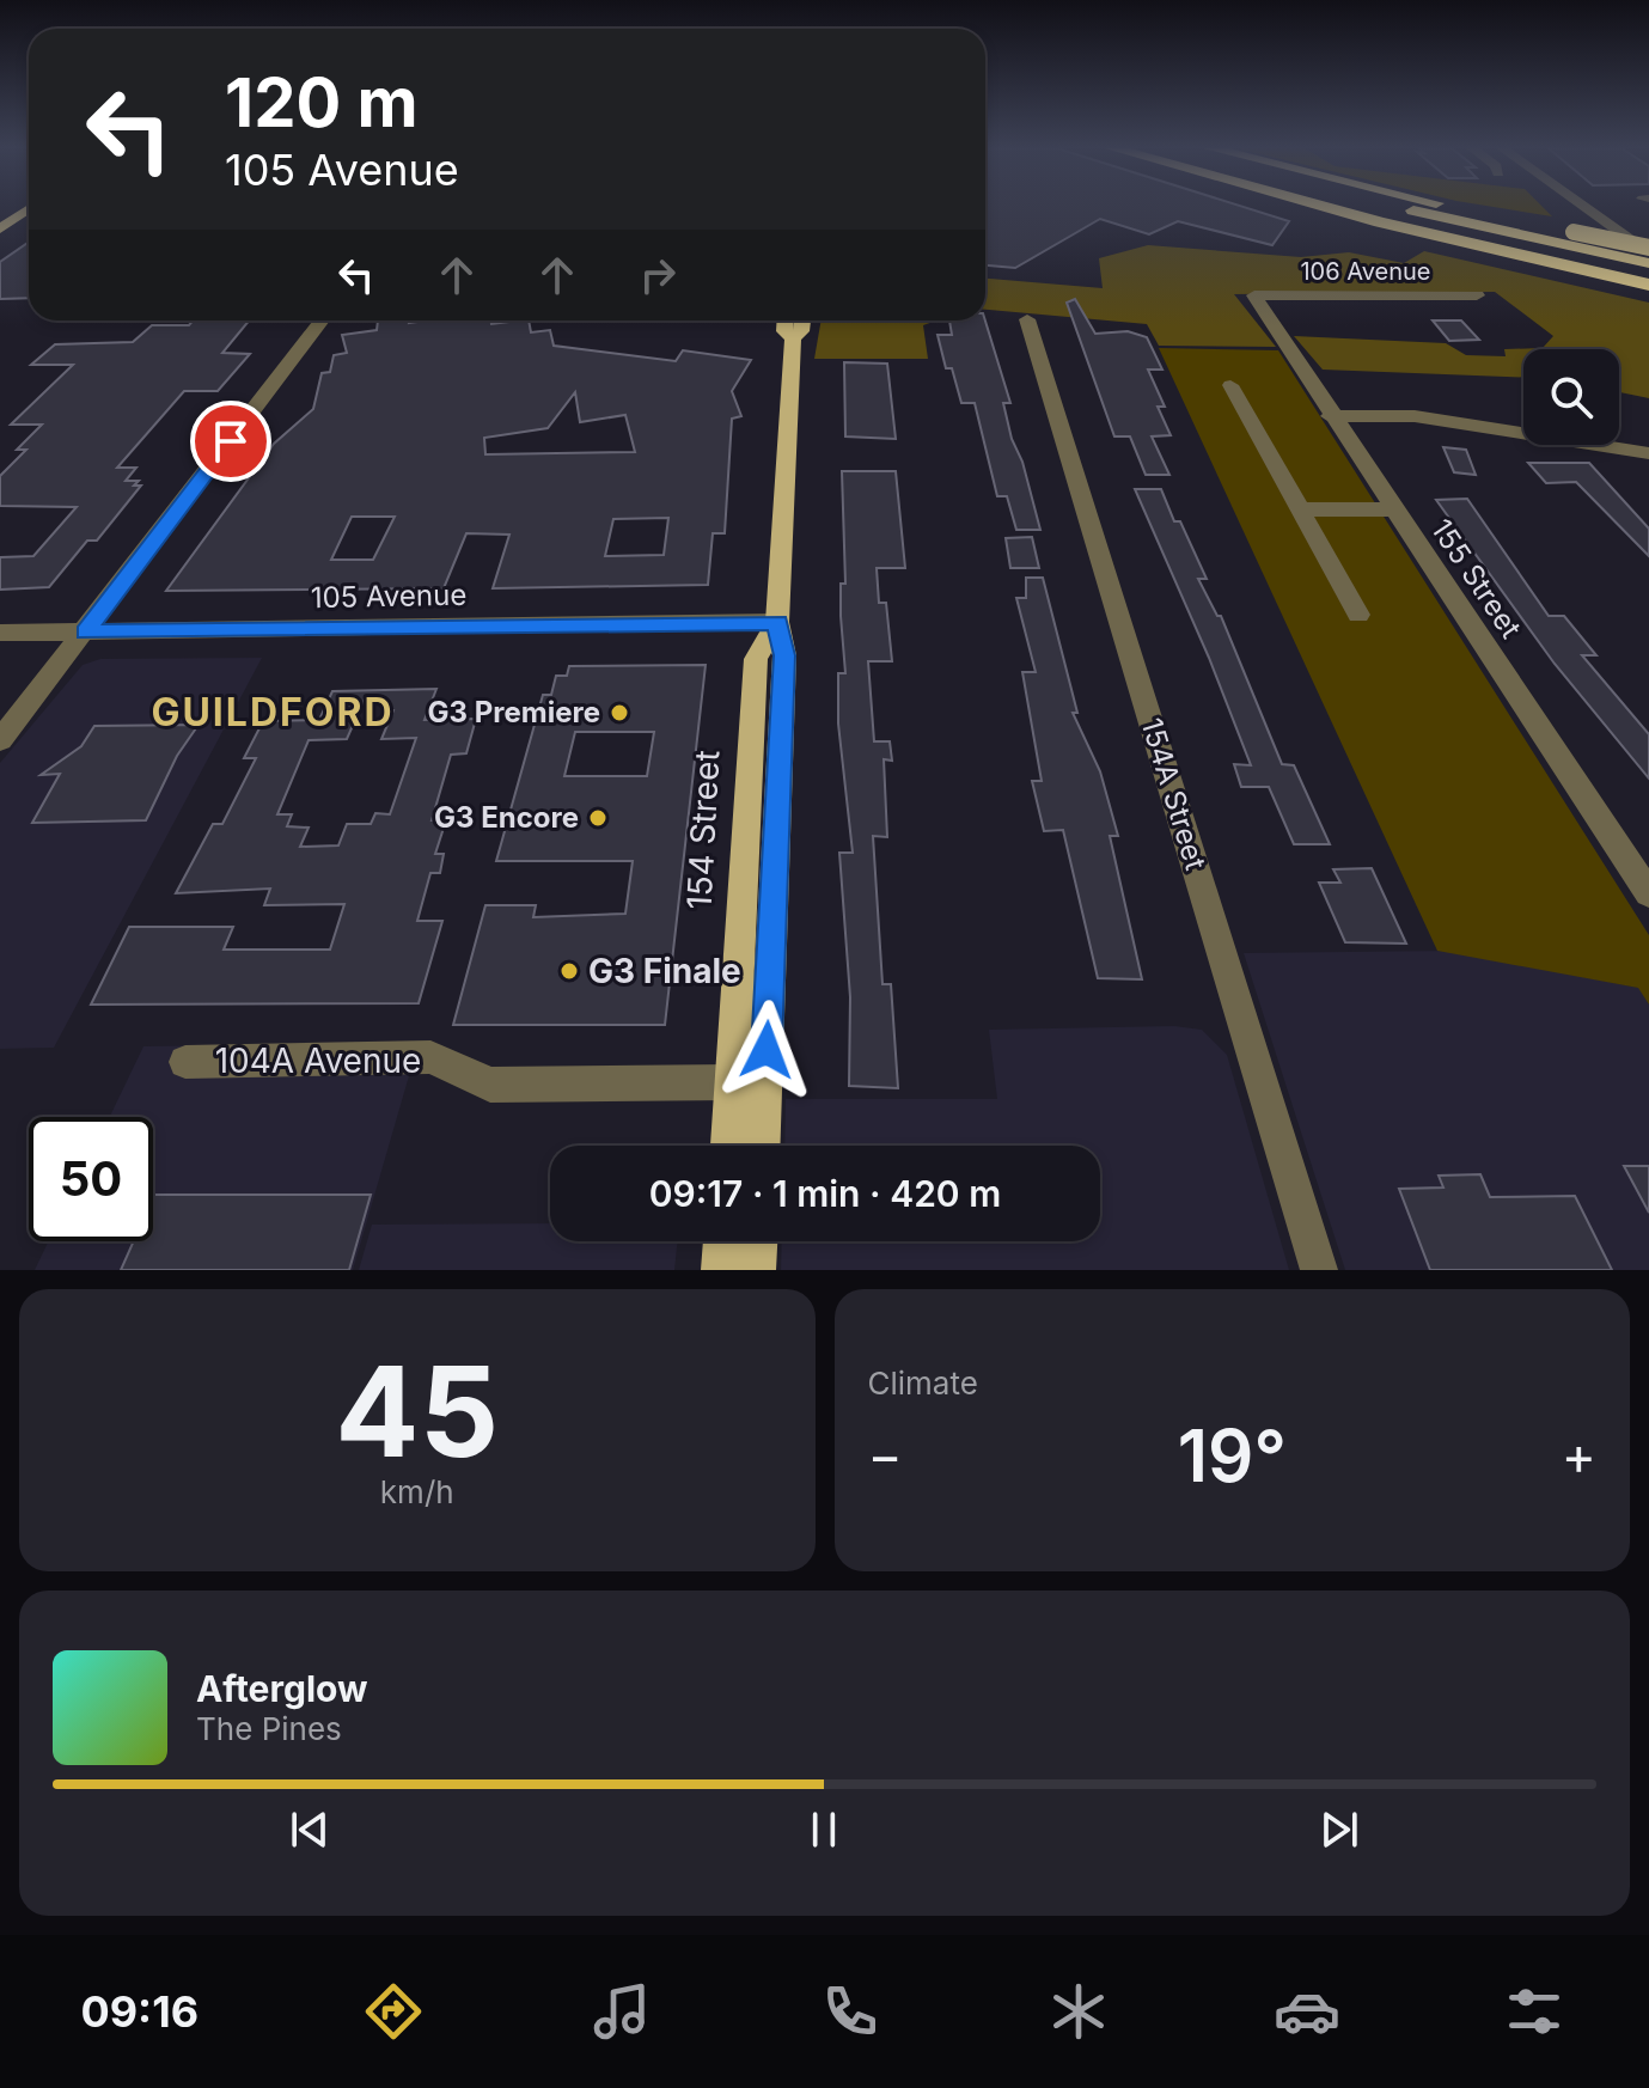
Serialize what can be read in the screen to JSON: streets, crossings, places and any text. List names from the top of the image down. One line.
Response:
{"streets":{"main road":["154 Street"],"street":["106 Avenue","155 Street","105 Avenue","154A Street","104A Avenue"]},"crossings":[["106 Avenue","155 Street"],["105 Avenue","154 Street"],["154 Street","104A Avenue"]],"districts":["GUILDFORD"],"places":["G3 Premiere","G3 Encore","G3 Finale"],"page":{"turn":["120 m","105 Avenue"],"limit":"50","trip":"09:17 · 1 min · 420 m","tile":[["45","km/h"],"Climate"],"heat":["−","19°","+"],"song":["Afterglow","The Pines"],"tabs":"09:16"}}
